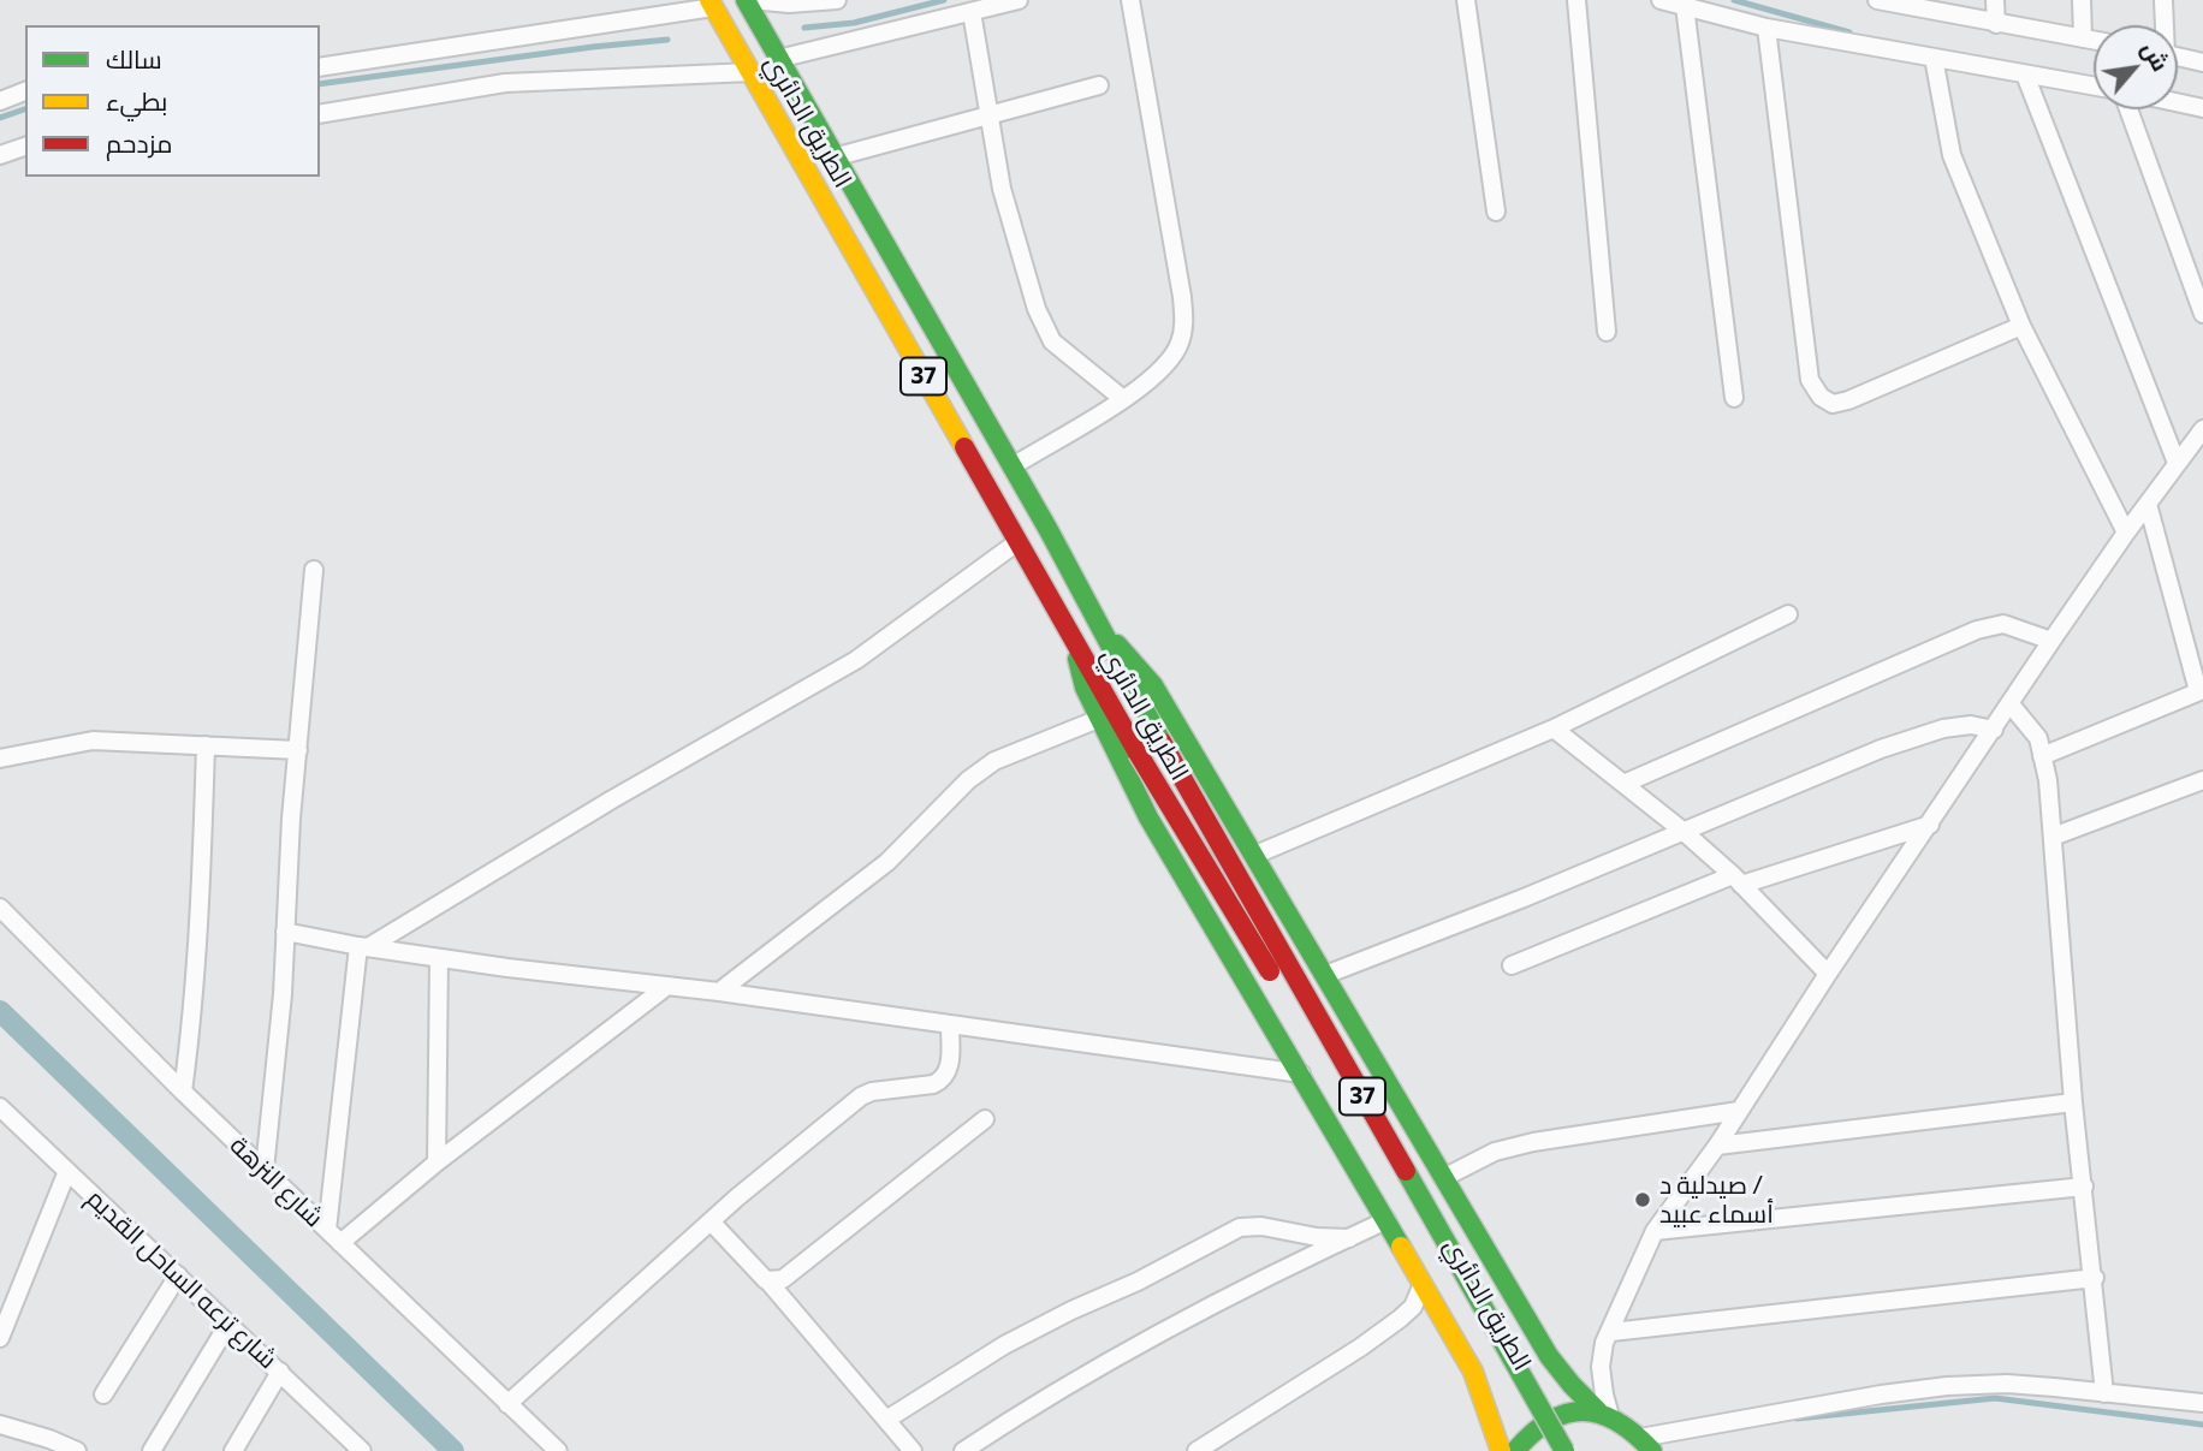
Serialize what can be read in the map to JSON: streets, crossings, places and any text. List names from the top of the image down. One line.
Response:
{"streets":{"main road":["الطريق الدائري","37"],"street":["شارع النزهة","شارع ترعه الساحل القديم"]},"places":["صيدلية د / أسماء عبيد"],"legend":["سالك","بطيء","مزدحم"],"north":"top right"}
